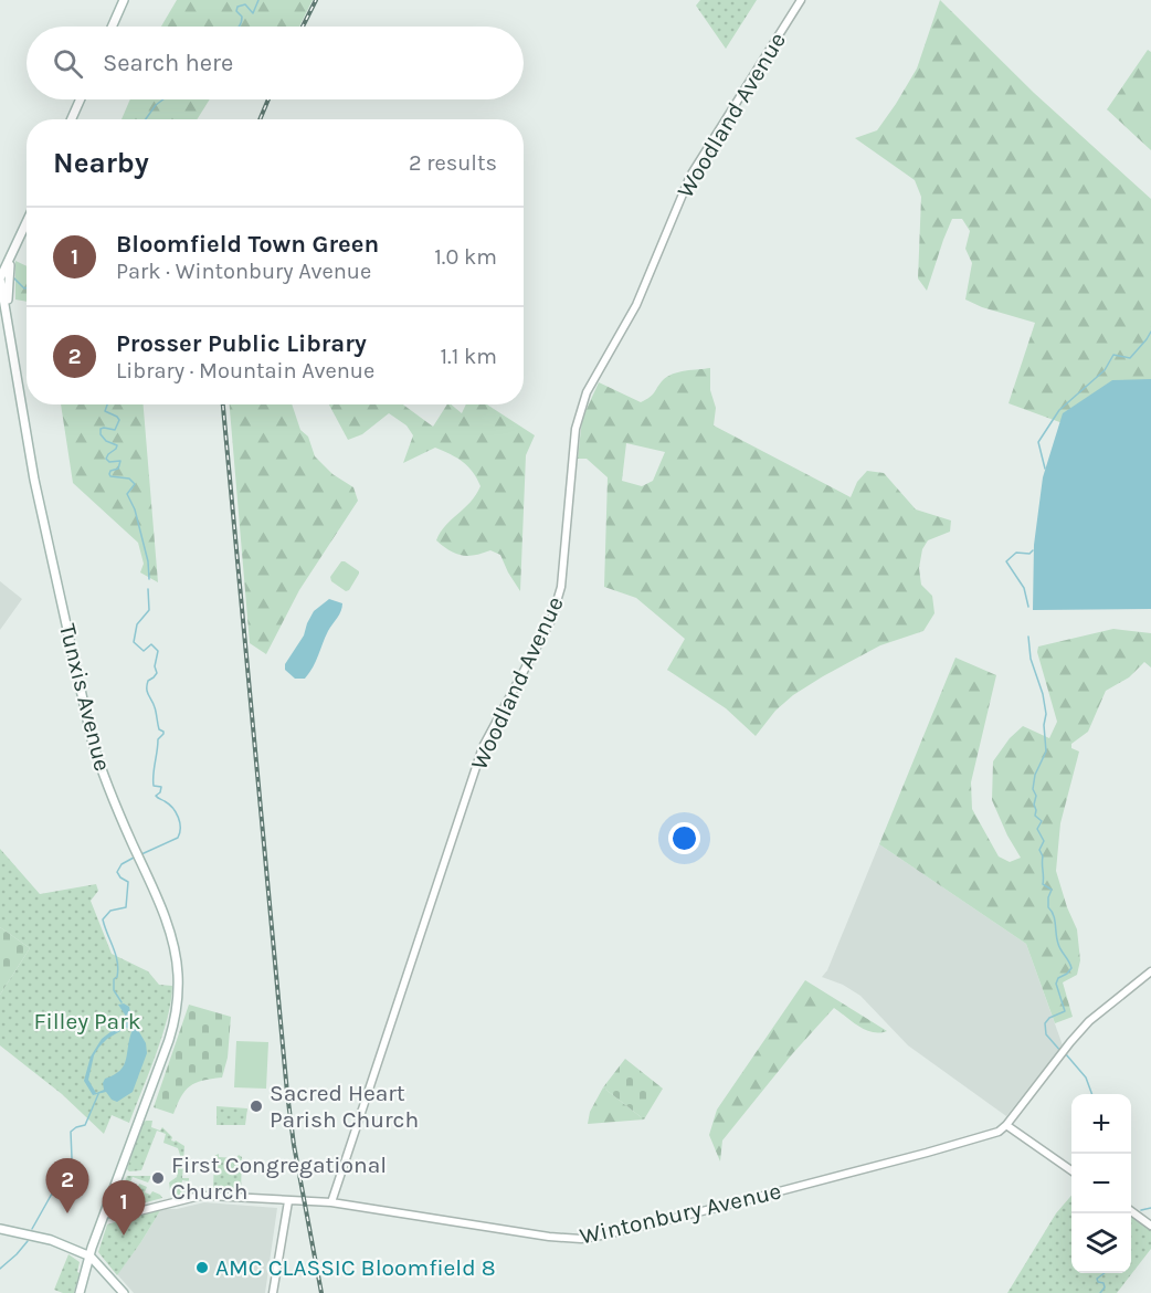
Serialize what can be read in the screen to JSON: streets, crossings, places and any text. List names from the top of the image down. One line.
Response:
{"streets":{"main road":["Tunxis Avenue"],"street":["Woodland Avenue","Wintonbury Avenue"]},"crossings":[["Woodland Avenue","Wintonbury Avenue"],["Tunxis Avenue","Wintonbury Avenue"]],"parks":["Filley Park"],"places":["Sacred Heart Parish Church","First Congregational Church","AMC CLASSIC Bloomfield 8"],"page":{"search":"Search here","heading":["Nearby","2 results"],"list":[{"mark":"1","name":"Bloomfield Town Green","note":"Park · Wintonbury Avenue","value":"1.0 km"},{"mark":"2","name":"Prosser Public Library","note":"Library · Mountain Avenue","value":"1.1 km"}],"map_buttons":["+","−"],"pins":["2","1"]}}
